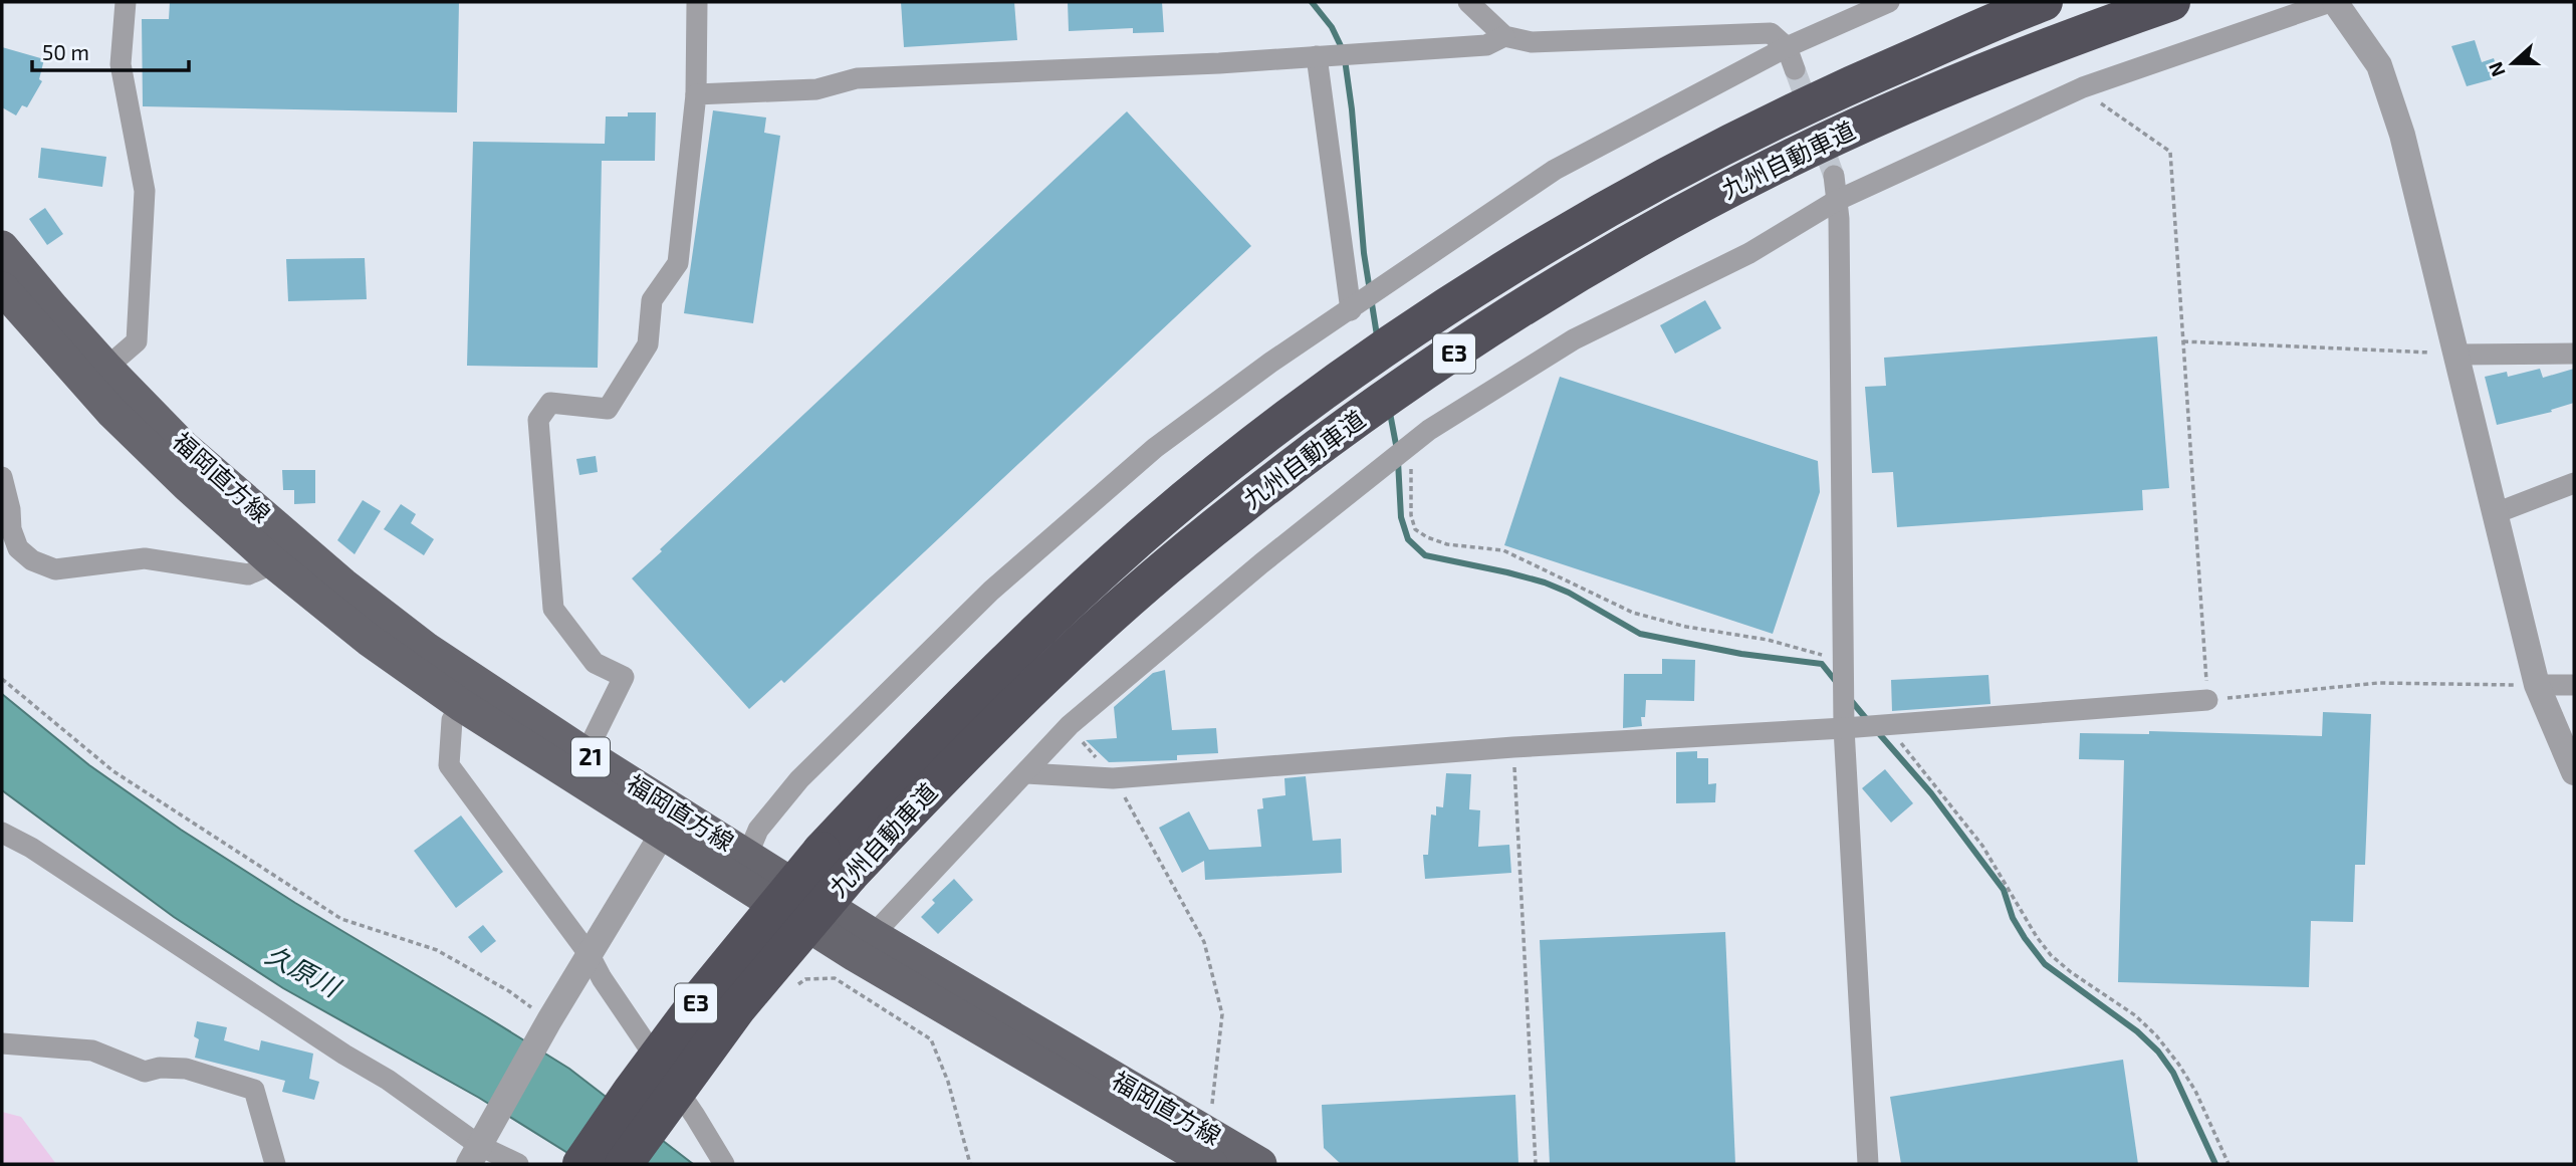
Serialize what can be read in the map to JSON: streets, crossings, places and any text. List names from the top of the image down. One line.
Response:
{"streets":{"highway":["九州自動車道","E3"],"main road":["福岡直方線","21"]},"water":["久原川"],"scale_bar":"50 m","north":"left"}
